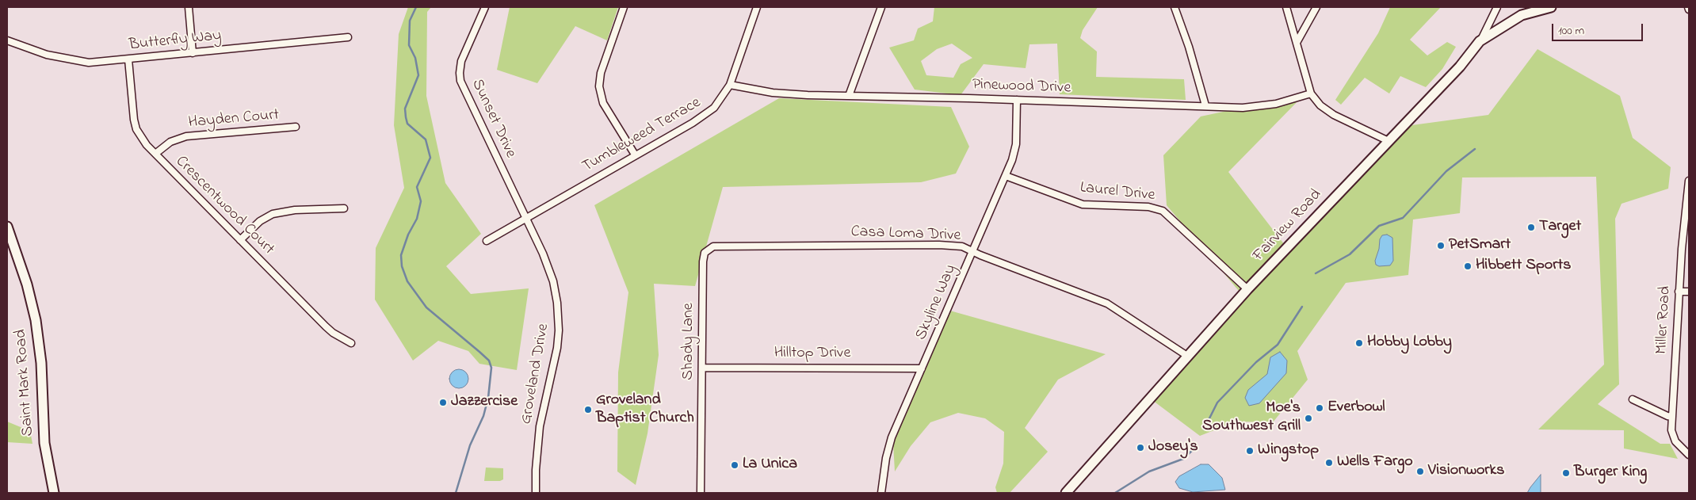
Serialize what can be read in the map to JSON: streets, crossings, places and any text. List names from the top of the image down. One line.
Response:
{"streets":{"street":["Butterfly Way","Pinewood Drive","Sunset Drive","Hayden Court","Tumbleweed Terrace","Laurel Drive","Crescentwood Court","Fairview Road","Casa Loma Drive","Skyline Way","Miller Road","Shady Lane","Hilltop Drive","Groveland Drive","Saint Mark Road"]},"crossings":[["Butterfly Way","Crescentwood Court"],["Pinewood Drive","Tumbleweed Terrace"],["Pinewood Drive","Skyline Way"],["Sunset Drive","Tumbleweed Terrace"],["Sunset Drive","Groveland Drive"],["Hayden Court","Crescentwood Court"],["Tumbleweed Terrace","Groveland Drive"],["Laurel Drive","Fairview Road"],["Laurel Drive","Skyline Way"],["Fairview Road","Casa Loma Drive"],["Casa Loma Drive","Skyline Way"],["Casa Loma Drive","Shady Lane"],["Skyline Way","Hilltop Drive"],["Shady Lane","Hilltop Drive"]],"places":["Target","PetSmart","Hibbett Sports","Hobby Lobby","Jazzercise","Everbowl","Groveland Baptist Church","Moe's Southwest Grill","Josey's","Wingstop","Wells Fargo","La Unica","Visionworks","Burger King"],"scale_bar":"100 m"}
